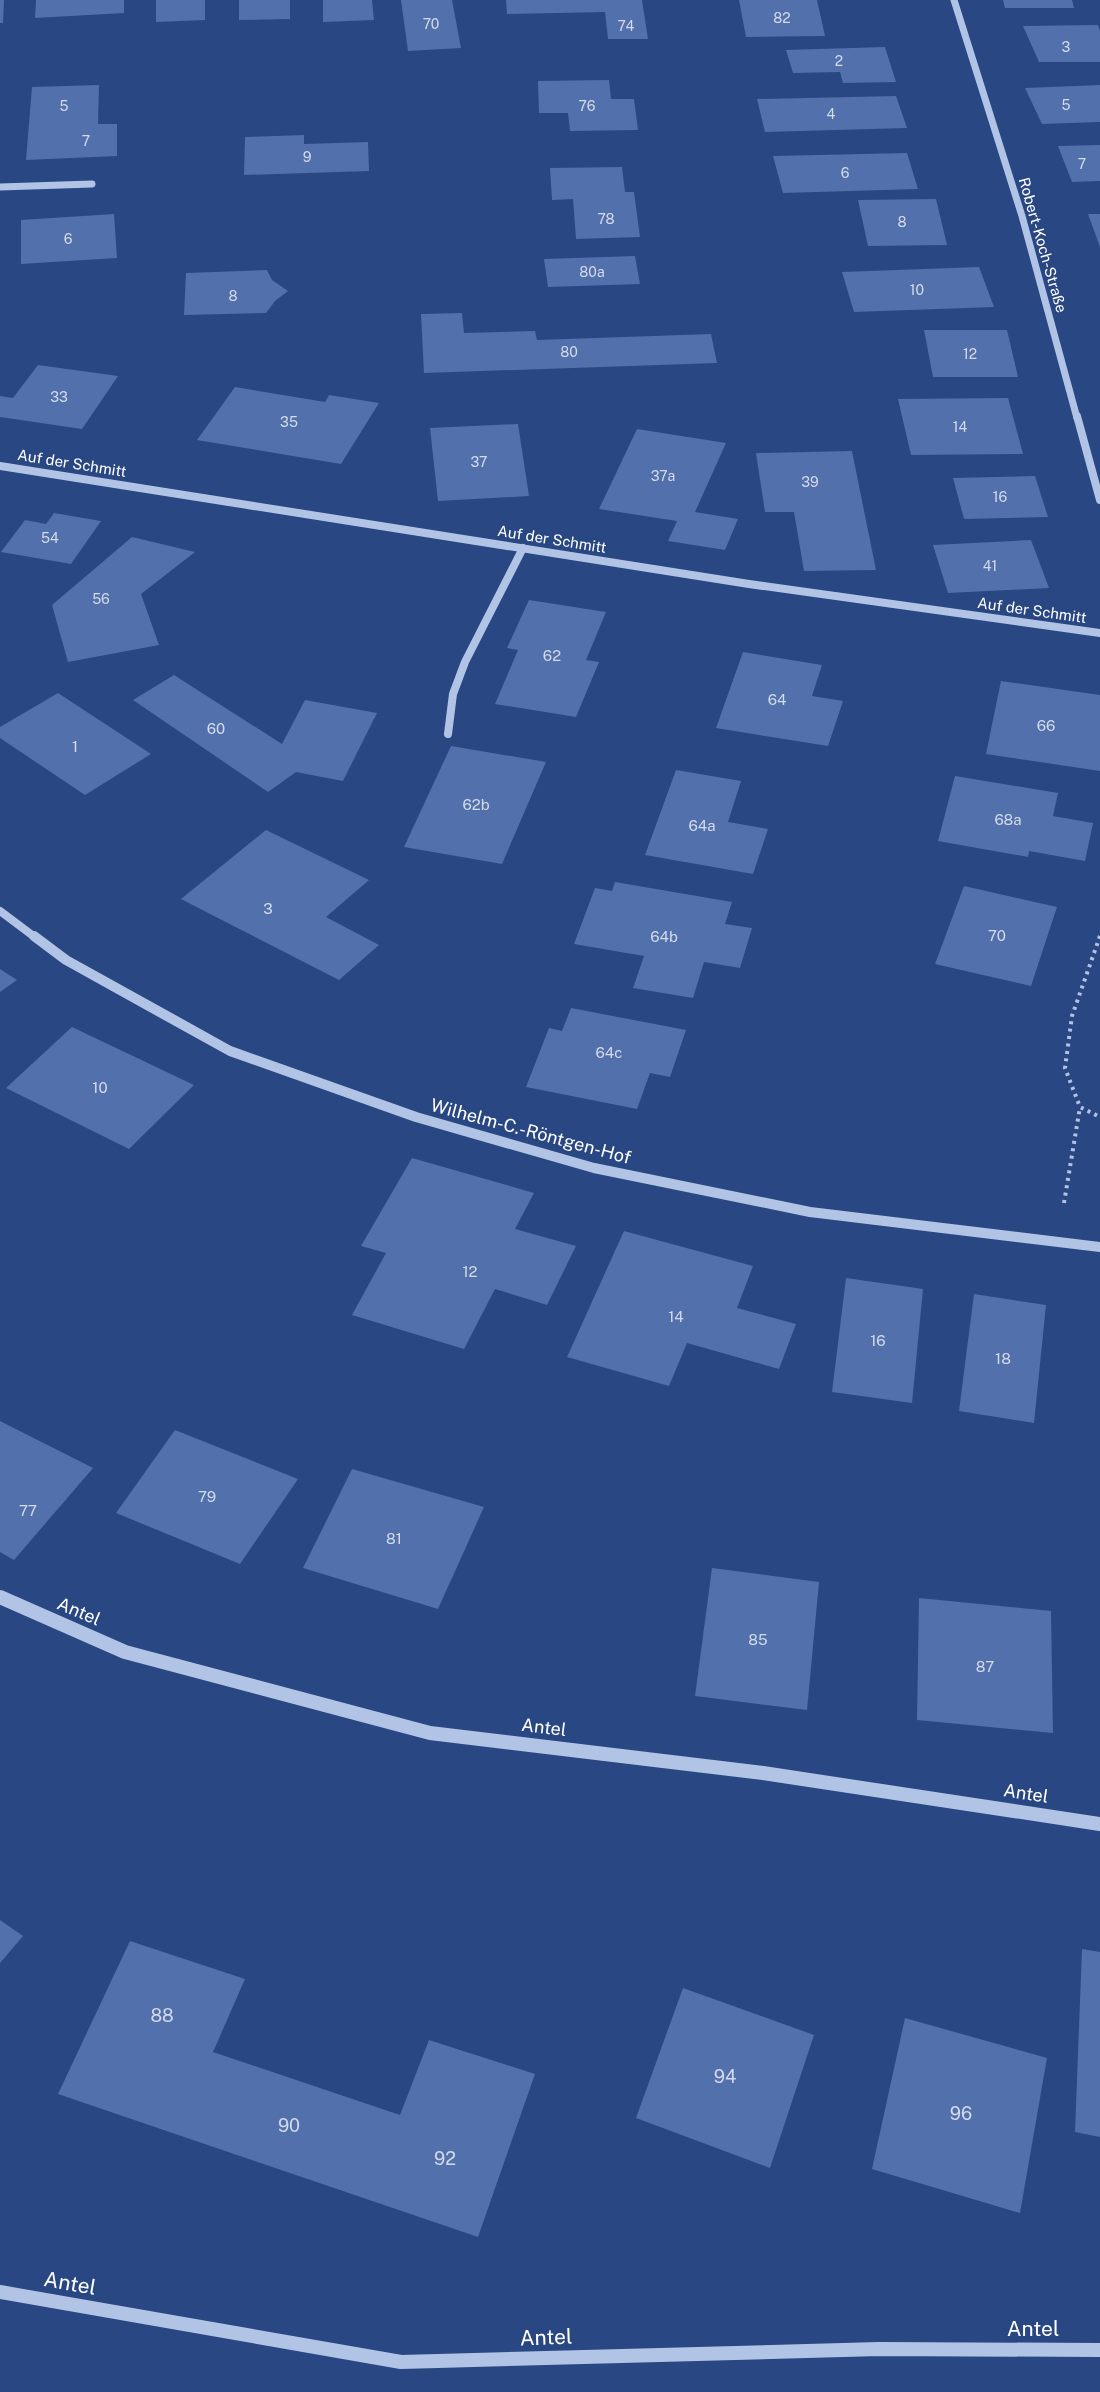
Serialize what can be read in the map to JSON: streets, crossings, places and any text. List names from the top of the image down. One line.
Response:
{"streets":{"street":["Robert-Koch-Straße","Auf der Schmitt","Wilhelm-C.-Röntgen-Hof","Antel"]},"house_numbers":["82","70","74","3","2","5","5","76","4","7","9","7","6","78","8","6","80a","10","8","80","12","33","35","14","37","37a","39","16","54","41","56","62","64","66","60","1","62b","68a","64a","3","70","64b","64c","10","12","14","16","18","79","77","81","85","87","88","94","96","90","92"]}
